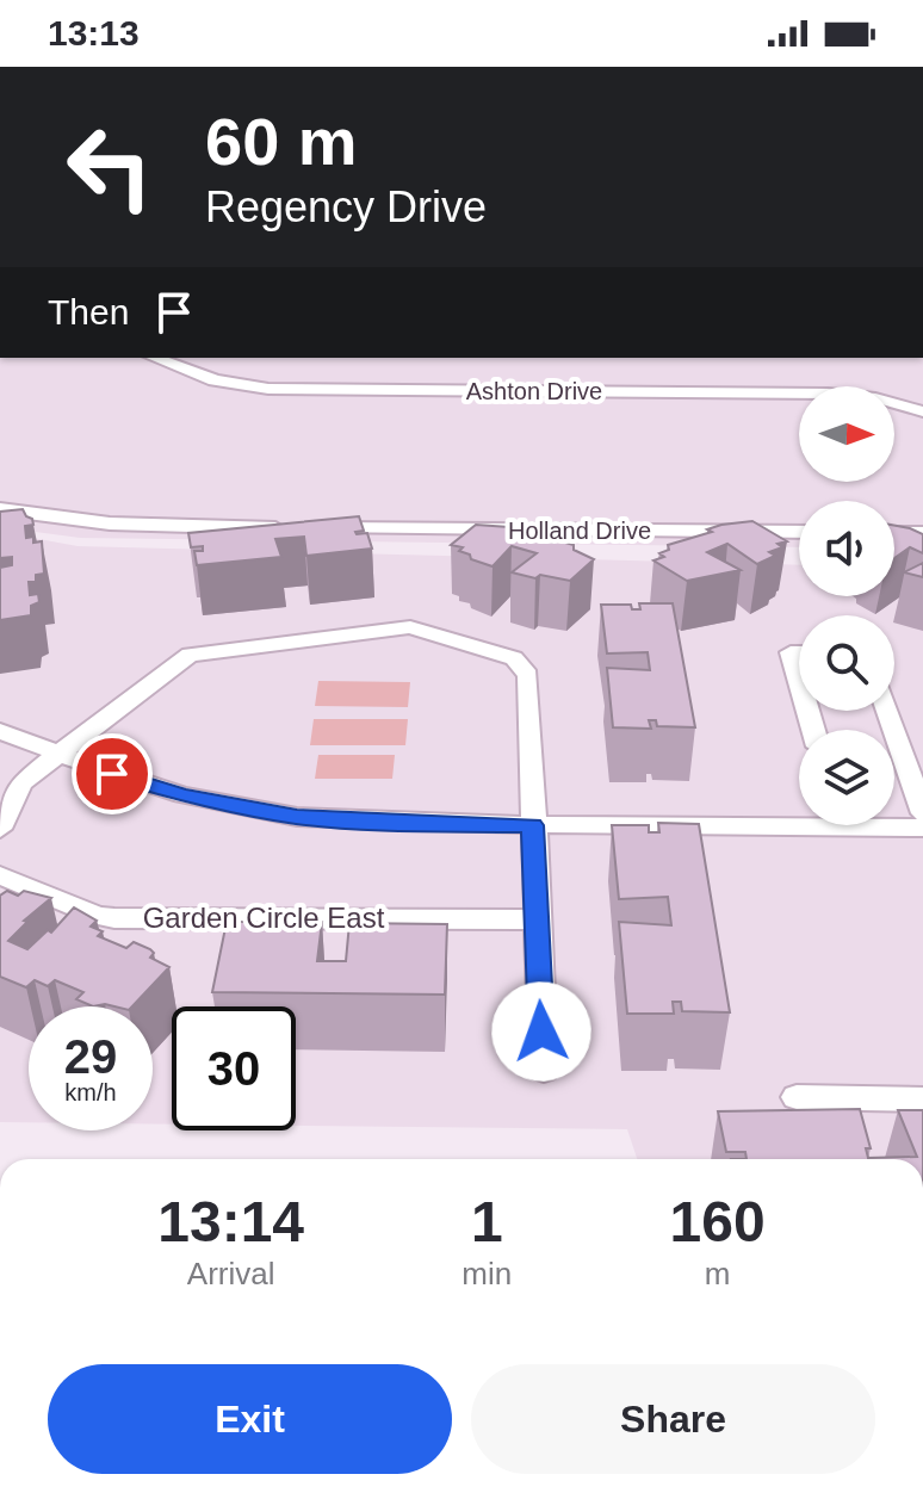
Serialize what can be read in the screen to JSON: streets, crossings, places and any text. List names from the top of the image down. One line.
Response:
{"streets":{"street":["Ashton Drive","Holland Drive","Garden Circle East"]},"north":"right","page":{"status":"13:13","turn":["60 m","Regency Drive"],"then":"Then","speed":"29 km/h","limit":"30","eta":["13:14","Arrival","1","min","160","m"],"buttons":["Exit","Share"]}}
